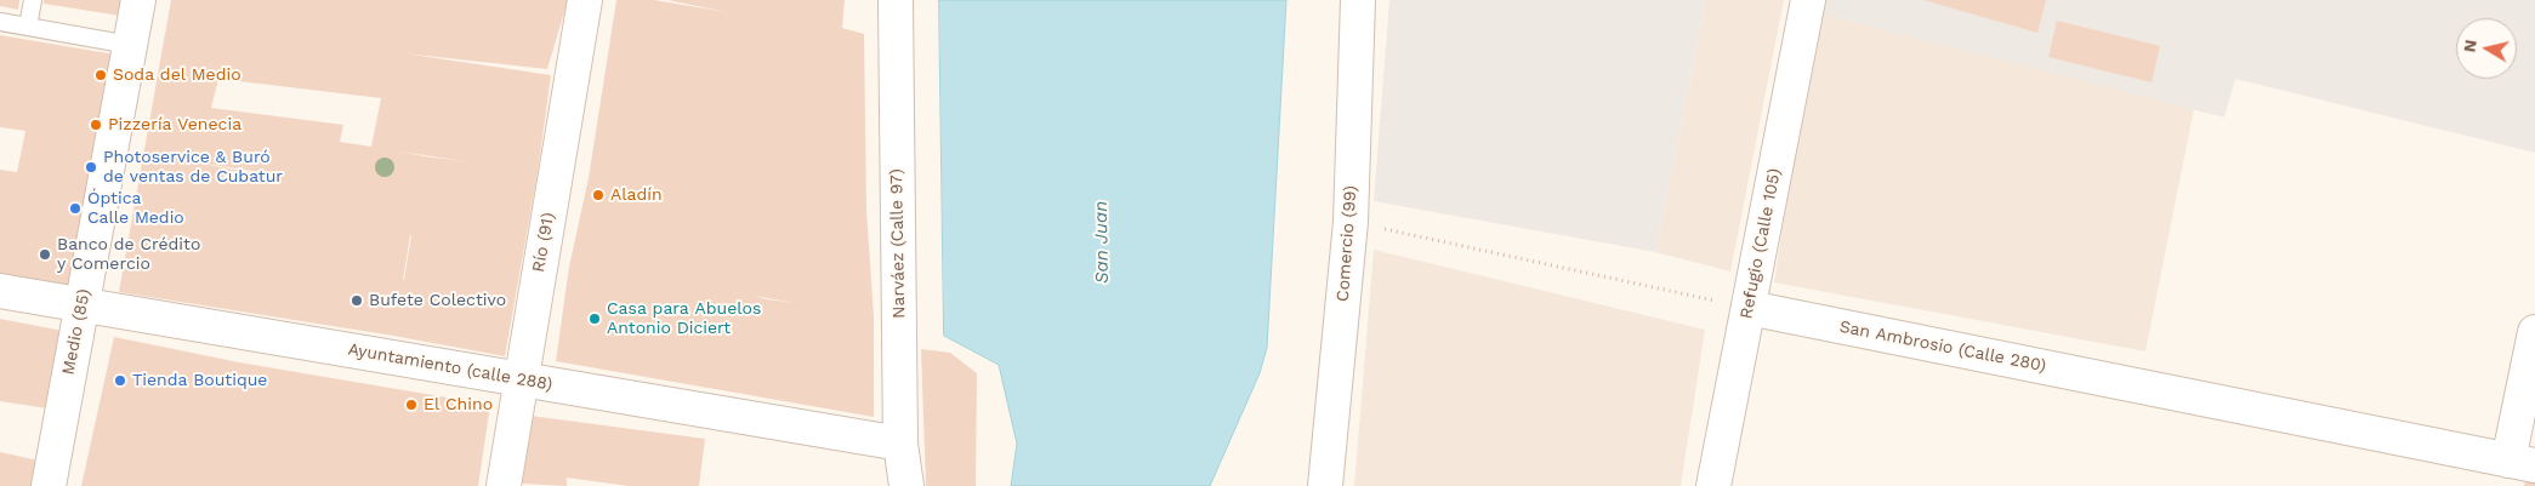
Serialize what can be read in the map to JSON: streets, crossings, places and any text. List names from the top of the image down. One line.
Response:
{"streets":{"street":["Río (91)","Narváez (Calle 97)","Comercio (99)","Refugio (Calle 105)","Medio (85)","San Ambrosio (Calle 280)","Ayuntamiento (calle 288)"]},"crossings":[["Río (91)","Ayuntamiento (calle 288)"],["Narváez (Calle 97)","Ayuntamiento (calle 288)"],["Refugio (Calle 105)","San Ambrosio (Calle 280)"],["Medio (85)","Ayuntamiento (calle 288)"]],"water":["San Juan"],"places":["Soda del Medio","Pizzería Venecia","Photoservice & Buró de ventas de Cubatur","Aladín","Óptica Calle Medio","Banco de Crédito y Comercio","Bufete Colectivo","Casa para Abuelos Antonio Diciert","Tienda Boutique","El Chino"],"north":"left"}
